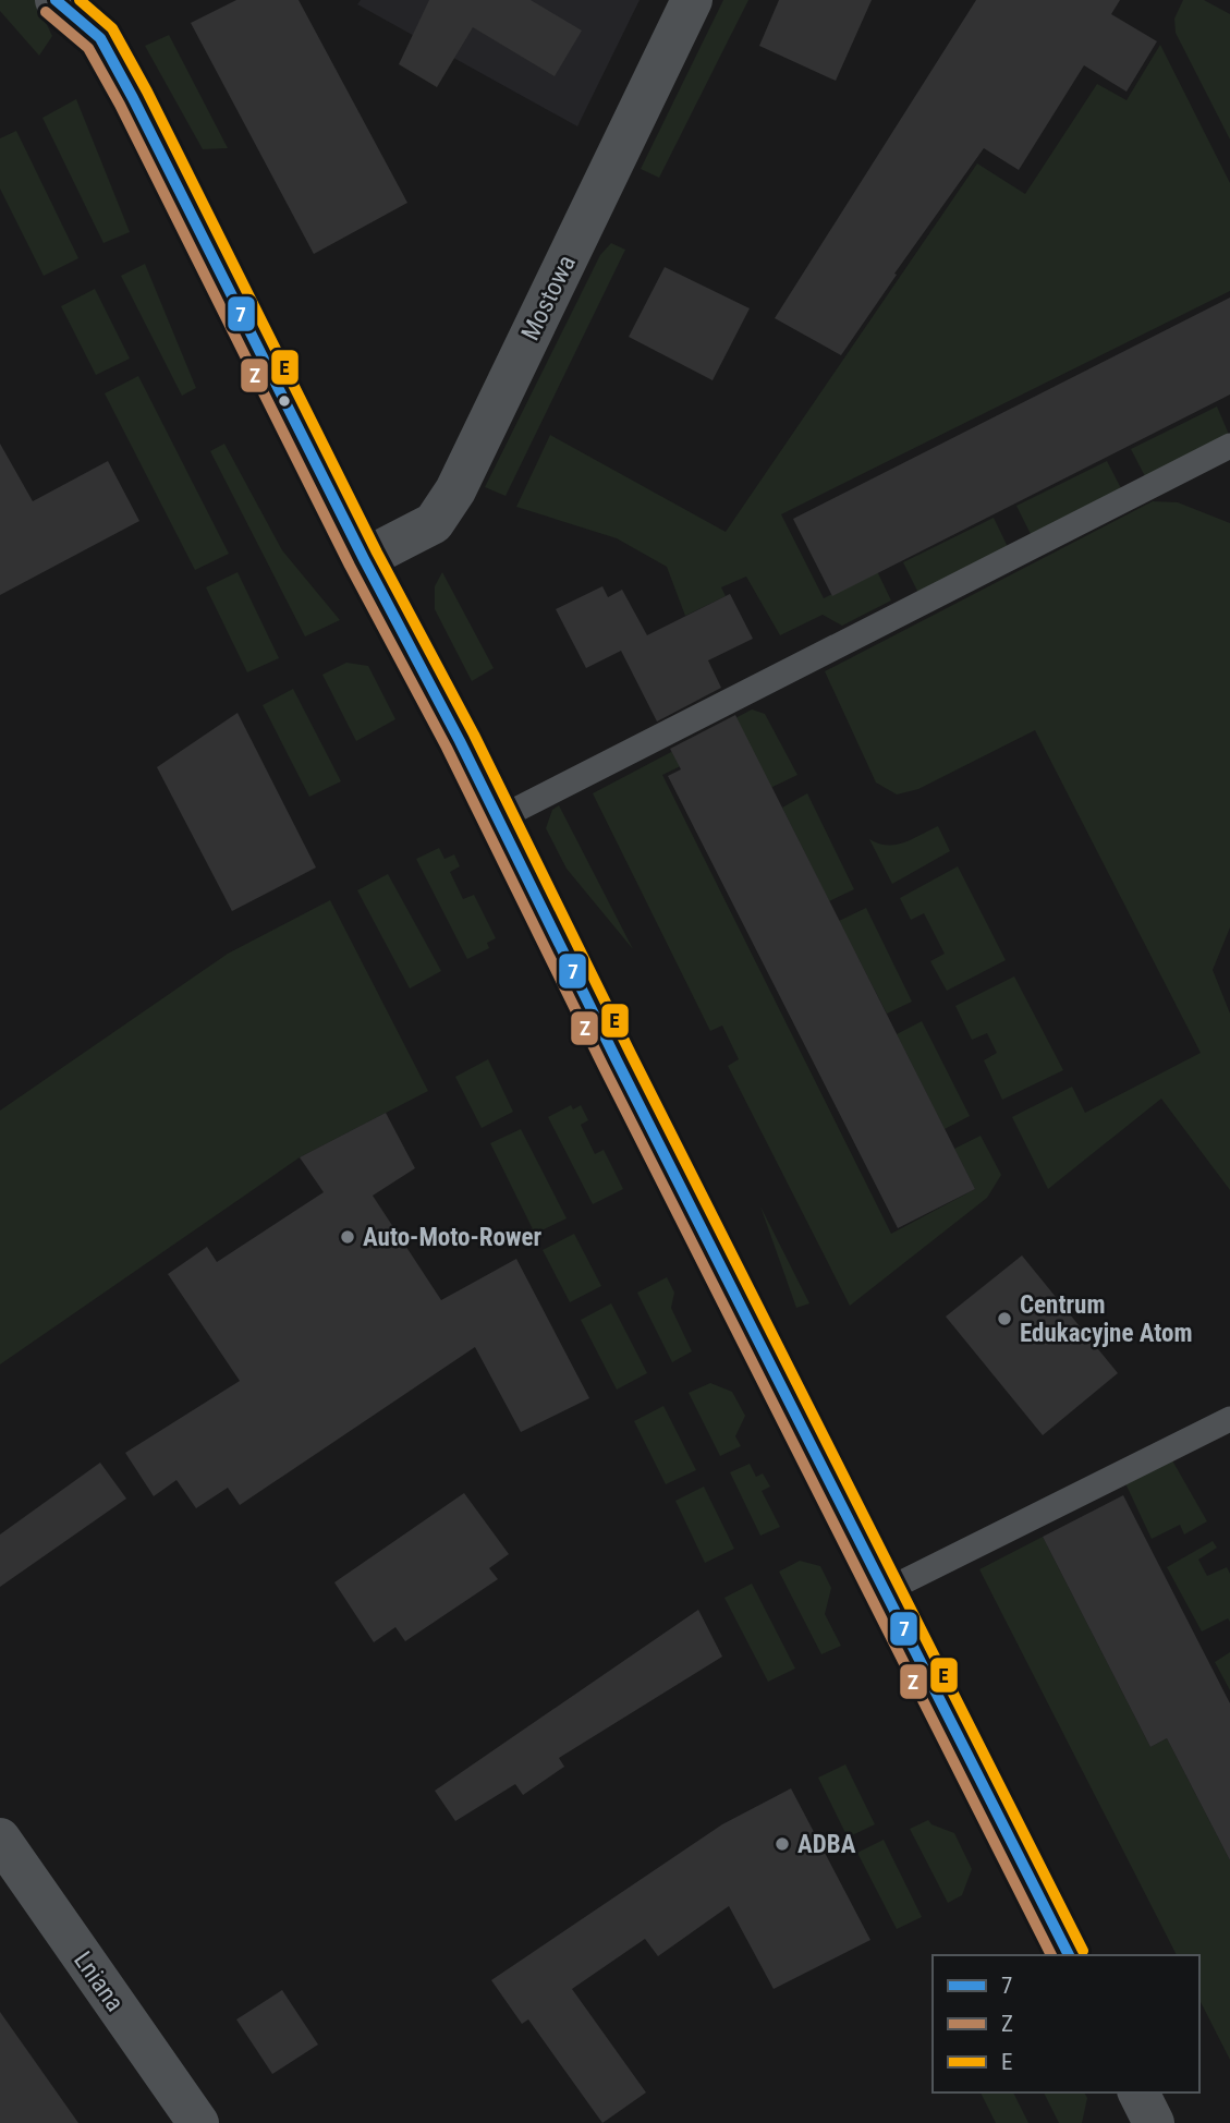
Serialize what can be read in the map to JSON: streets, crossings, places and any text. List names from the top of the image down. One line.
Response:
{"streets":{"street":["Mostowa","Lniana"]},"places":["Auto-Moto-Rower","Centrum Edukacyjne Atom","ADBA"],"lines":["transit line 7","transit line E","transit line Z"],"legend":["7","Z","E"]}
